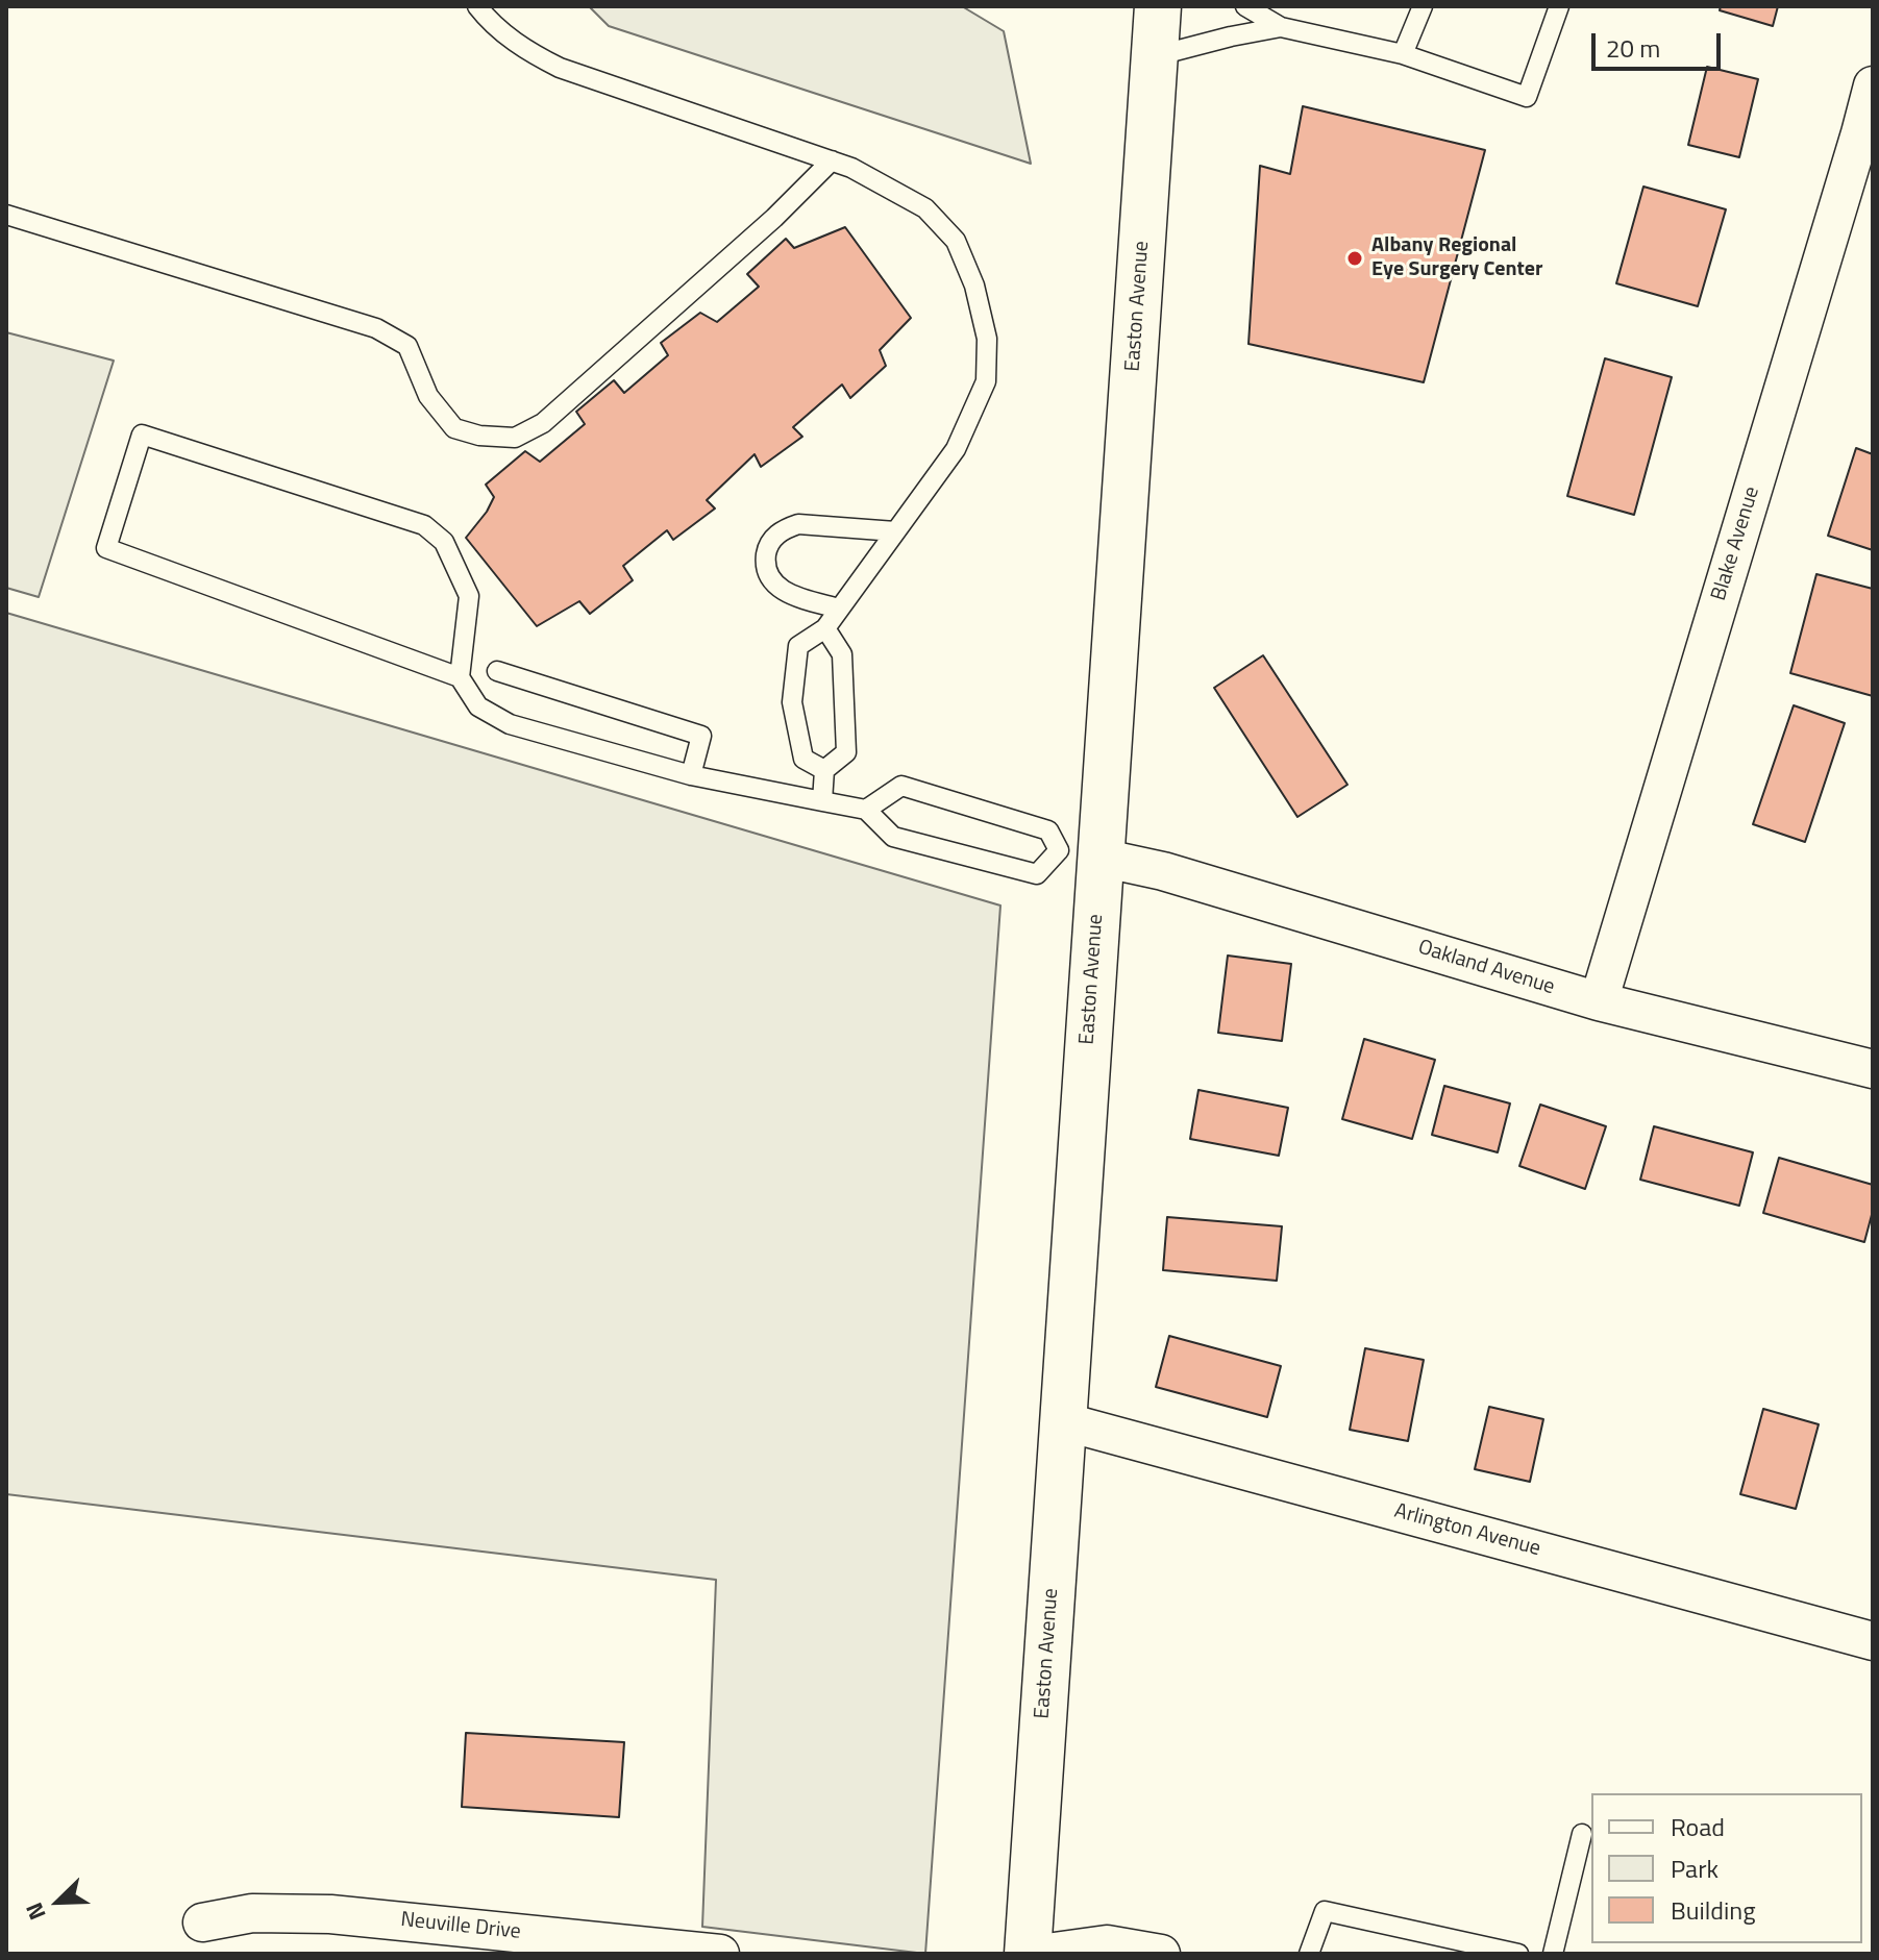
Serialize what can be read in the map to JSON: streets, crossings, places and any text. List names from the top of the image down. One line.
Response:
{"streets":{"main road":["Easton Avenue"],"street":["Blake Avenue","Oakland Avenue","Arlington Avenue","Neuville Drive"]},"crossings":[["Easton Avenue","Oakland Avenue"],["Easton Avenue","Arlington Avenue"],["Blake Avenue","Oakland Avenue"]],"places":["Albany Regional Eye Surgery Center"],"legend":["Road","Park","Building"],"scale_bar":"20 m","north":"bottom left"}
